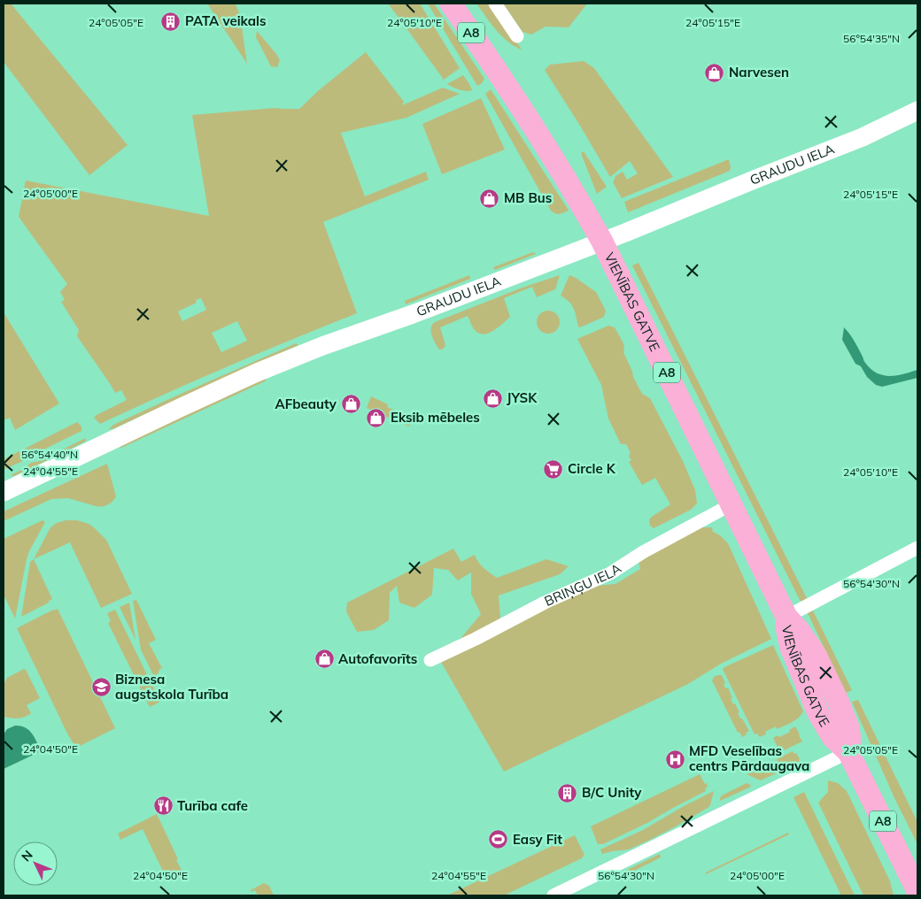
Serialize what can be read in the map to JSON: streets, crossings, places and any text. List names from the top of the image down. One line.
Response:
{"streets":{"highway":["A8","VIENĪBAS GATVE"],"main road":["GRAUDU IELA"],"street":["BRIŅĢU IELA"]},"crossings":[["GRAUDU IELA","VIENĪBAS GATVE"],["VIENĪBAS GATVE","BRIŅĢU IELA"]],"places":{"building":["PATA veikals","B/C Unity"],"shop":["Narvesen","MB Bus","JYSK","AFbeauty","Eksib mēbeles","Autofavorīts"],"supermarket":["Circle K"],"school or university":["Biznesa augstskola Turība"],"hospital":["MFD Veselības centrs Pārdaugava"],"restaurant":["Turība cafe"],"sports":["Easy Fit"]},"north":"top left","coordinates":["24°05'05\"E","24°05'10\"E","24°05'15\"E","56°54'35\"N","24°05'00\"E","56°54'40\"N","24°04'55\"E","56°54'30\"N","24°04'50\"E"]}
